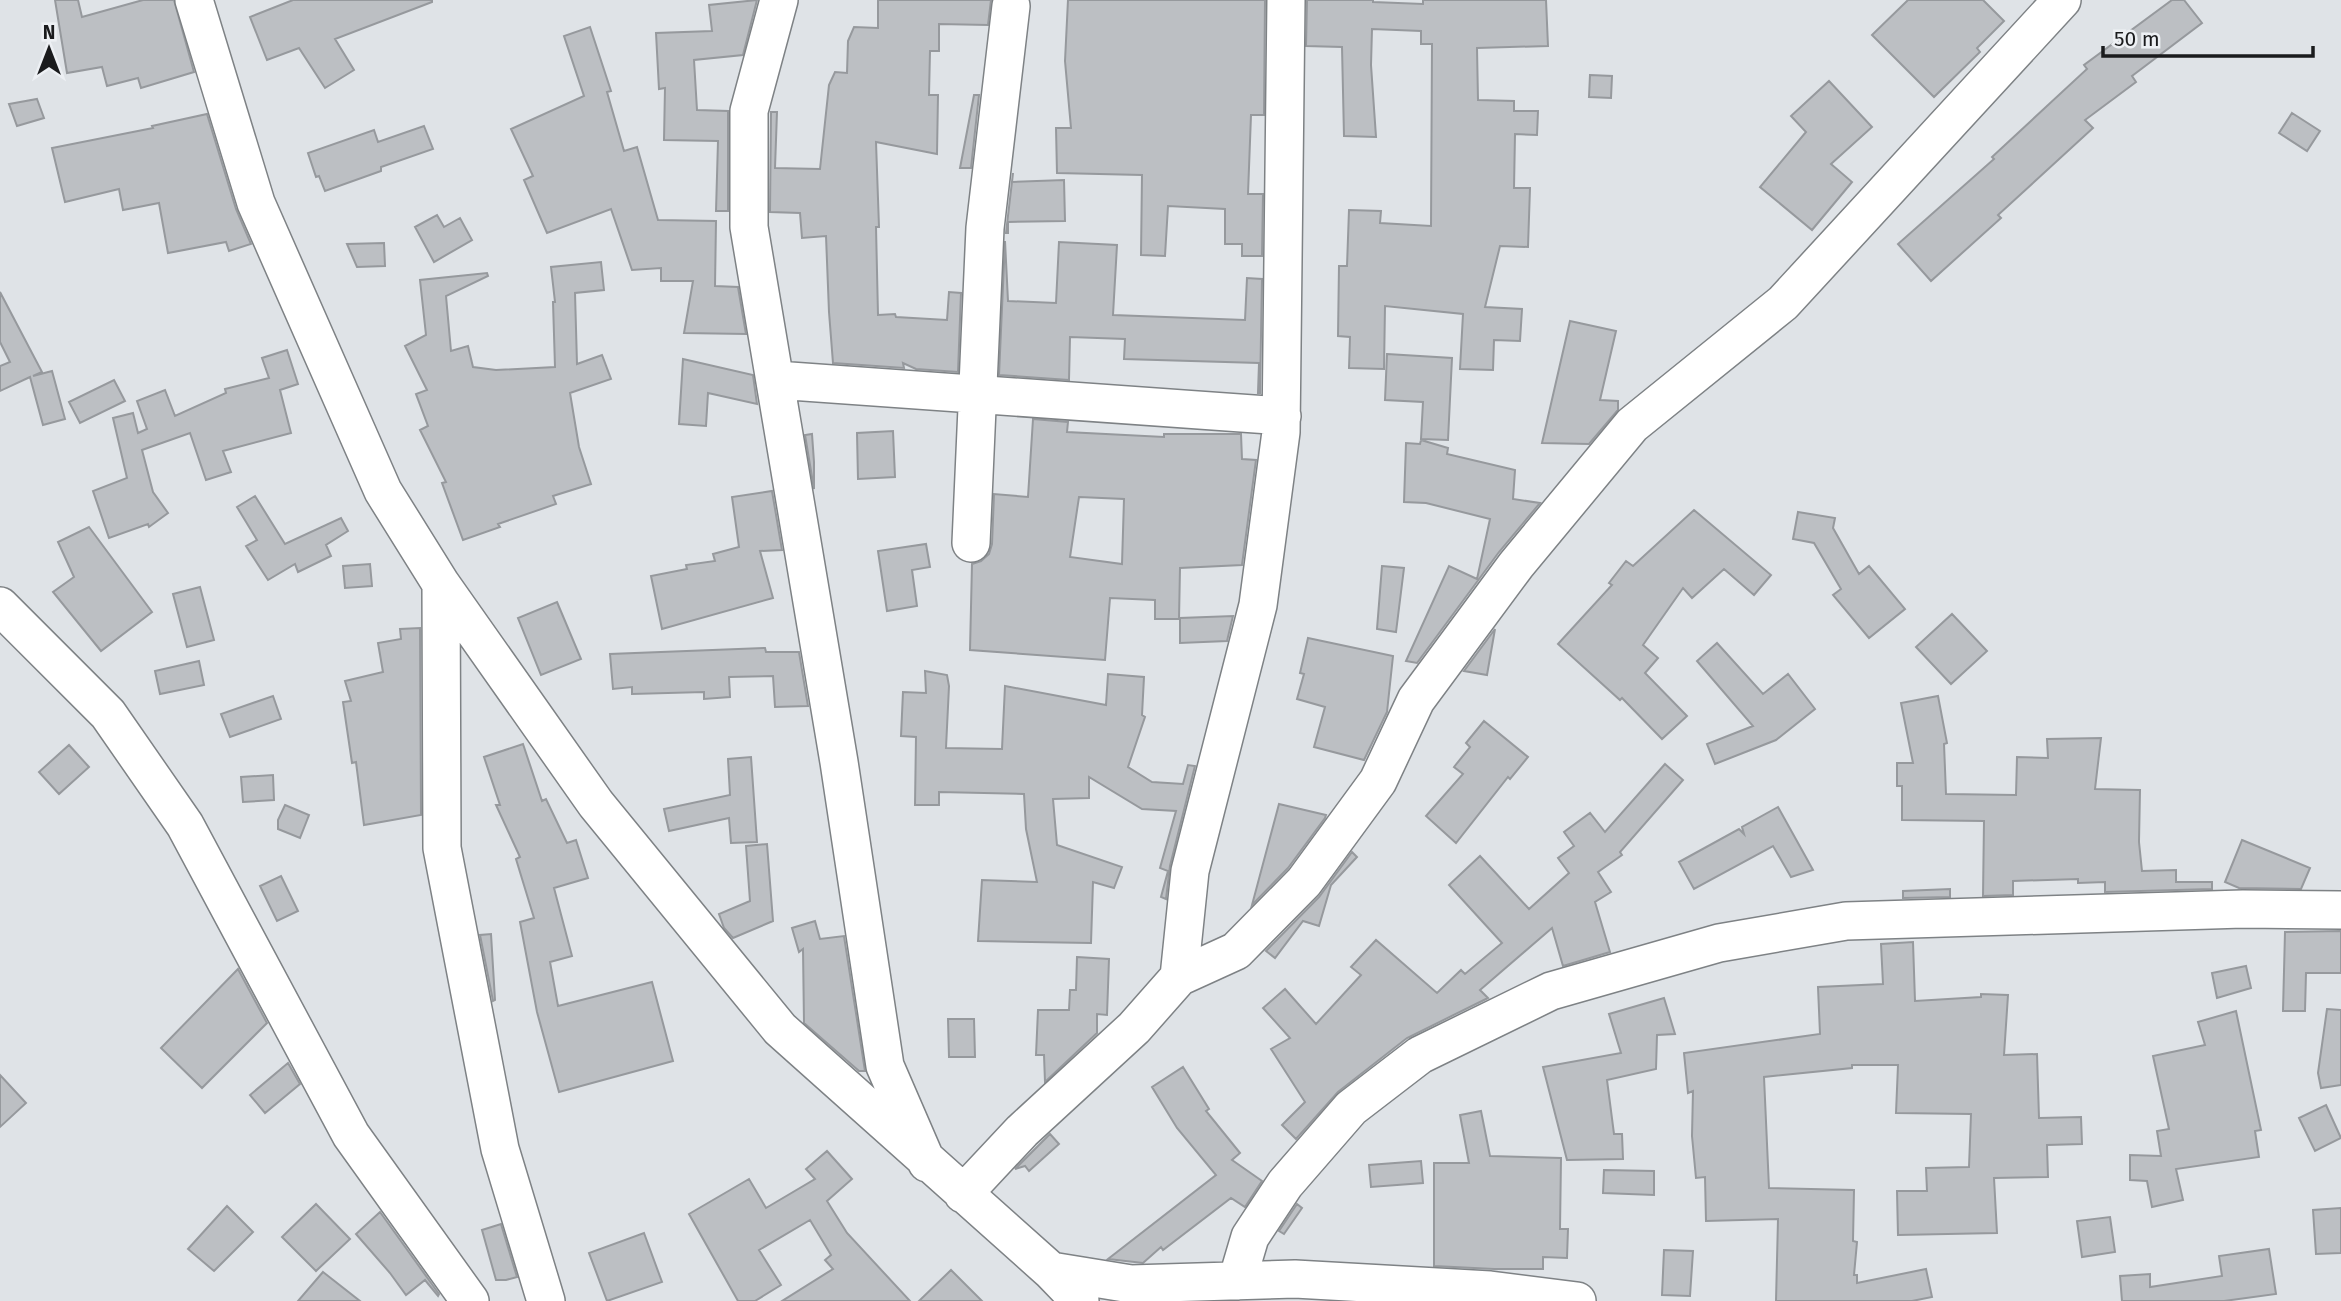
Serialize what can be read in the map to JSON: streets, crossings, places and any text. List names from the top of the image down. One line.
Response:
{"scale_bar":"50 m","north":"top"}
